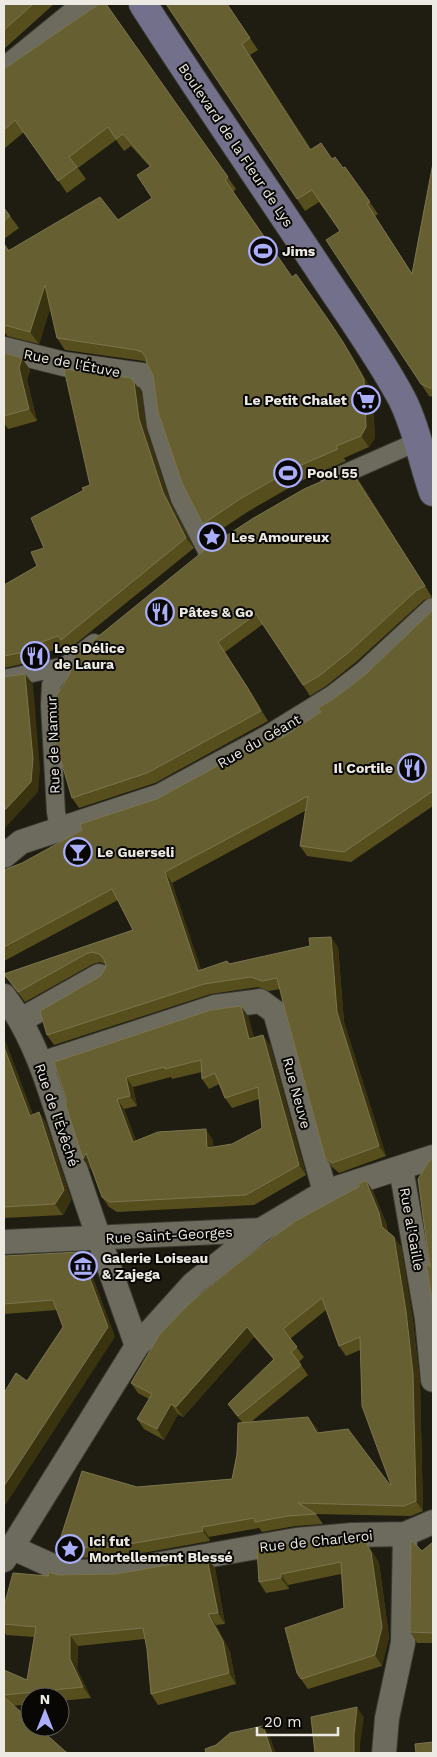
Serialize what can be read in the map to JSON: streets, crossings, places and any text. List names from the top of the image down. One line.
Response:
{"streets":{"main road":["Boulevard de la Fleur de Lys"],"street":["Rue de l'Étuve","Rue du Géant","Rue de Namur","Rue Neuve","Rue de l'Évêché","Rue al'Gaille","Rue Saint-Georges","Rue de Charleroi"]},"crossings":[["Rue du Géant","Rue de Namur"],["Rue Neuve","Rue de l'Évêché"],["Rue Neuve","Rue Saint-Georges"],["Rue de l'Évêché","Rue Saint-Georges"],["Rue al'Gaille","Rue Saint-Georges"],["Rue Saint-Georges","Rue de Charleroi"]],"places":{"sports":["Jims","Pool 55"],"supermarket":["Le Petit Chalet"],"place":["Les Amoureux","Ici fut Mortellement Blessé"],"restaurant":["Pâtes & Go","Les Délice de Laura","Il Cortile"],"bar":["Le Guerseli"],"museum":["Galerie Loiseau & Zajega"]},"scale_bar":"20 m","north":"top"}
